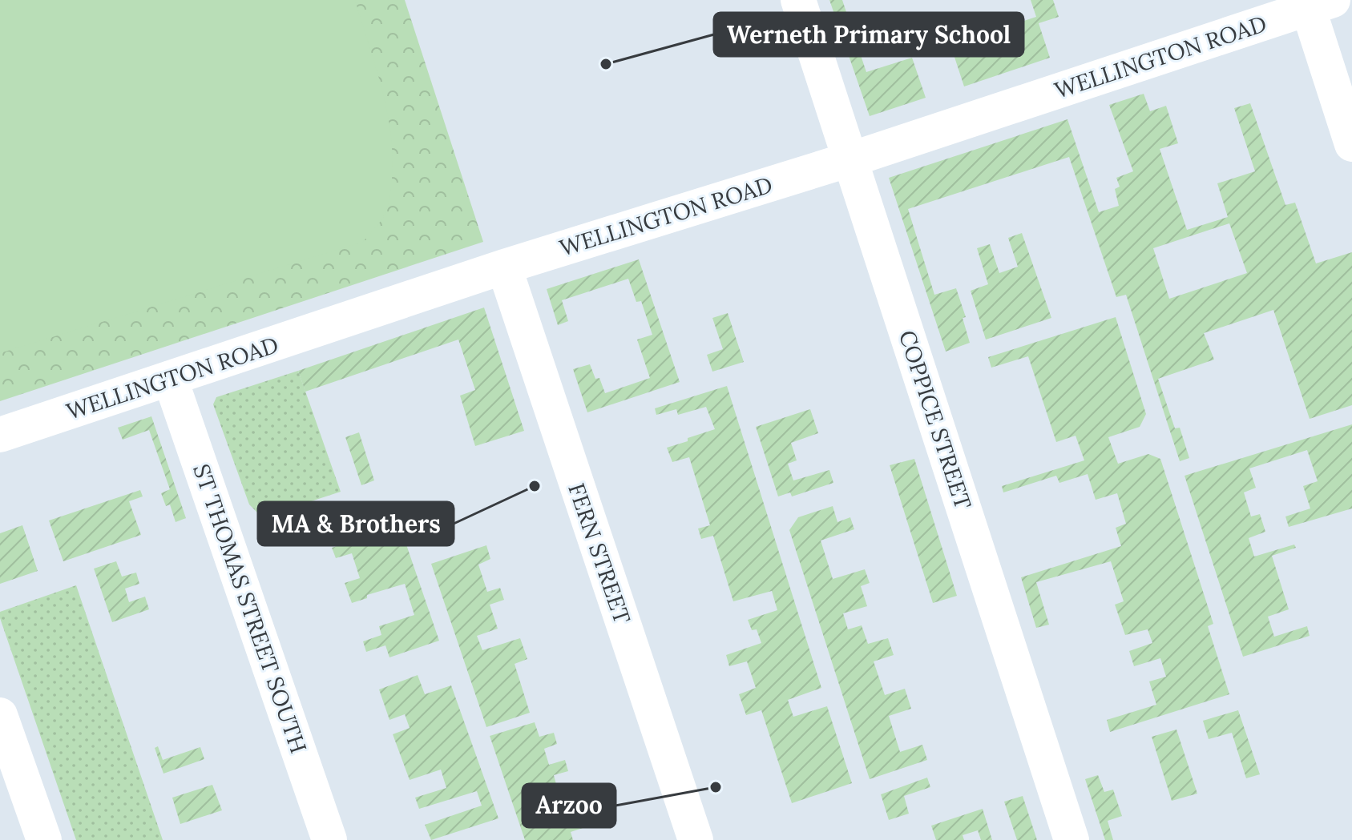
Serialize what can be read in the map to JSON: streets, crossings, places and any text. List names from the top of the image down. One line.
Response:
{"streets":{"street":["WELLINGTON ROAD","COPPICE STREET","FERN STREET","ST THOMAS STREET SOUTH"]},"crossings":[["WELLINGTON ROAD","COPPICE STREET"],["WELLINGTON ROAD","FERN STREET"],["WELLINGTON ROAD","ST THOMAS STREET SOUTH"]],"places":["Werneth Primary School","MA & Brothers","Arzoo"]}
